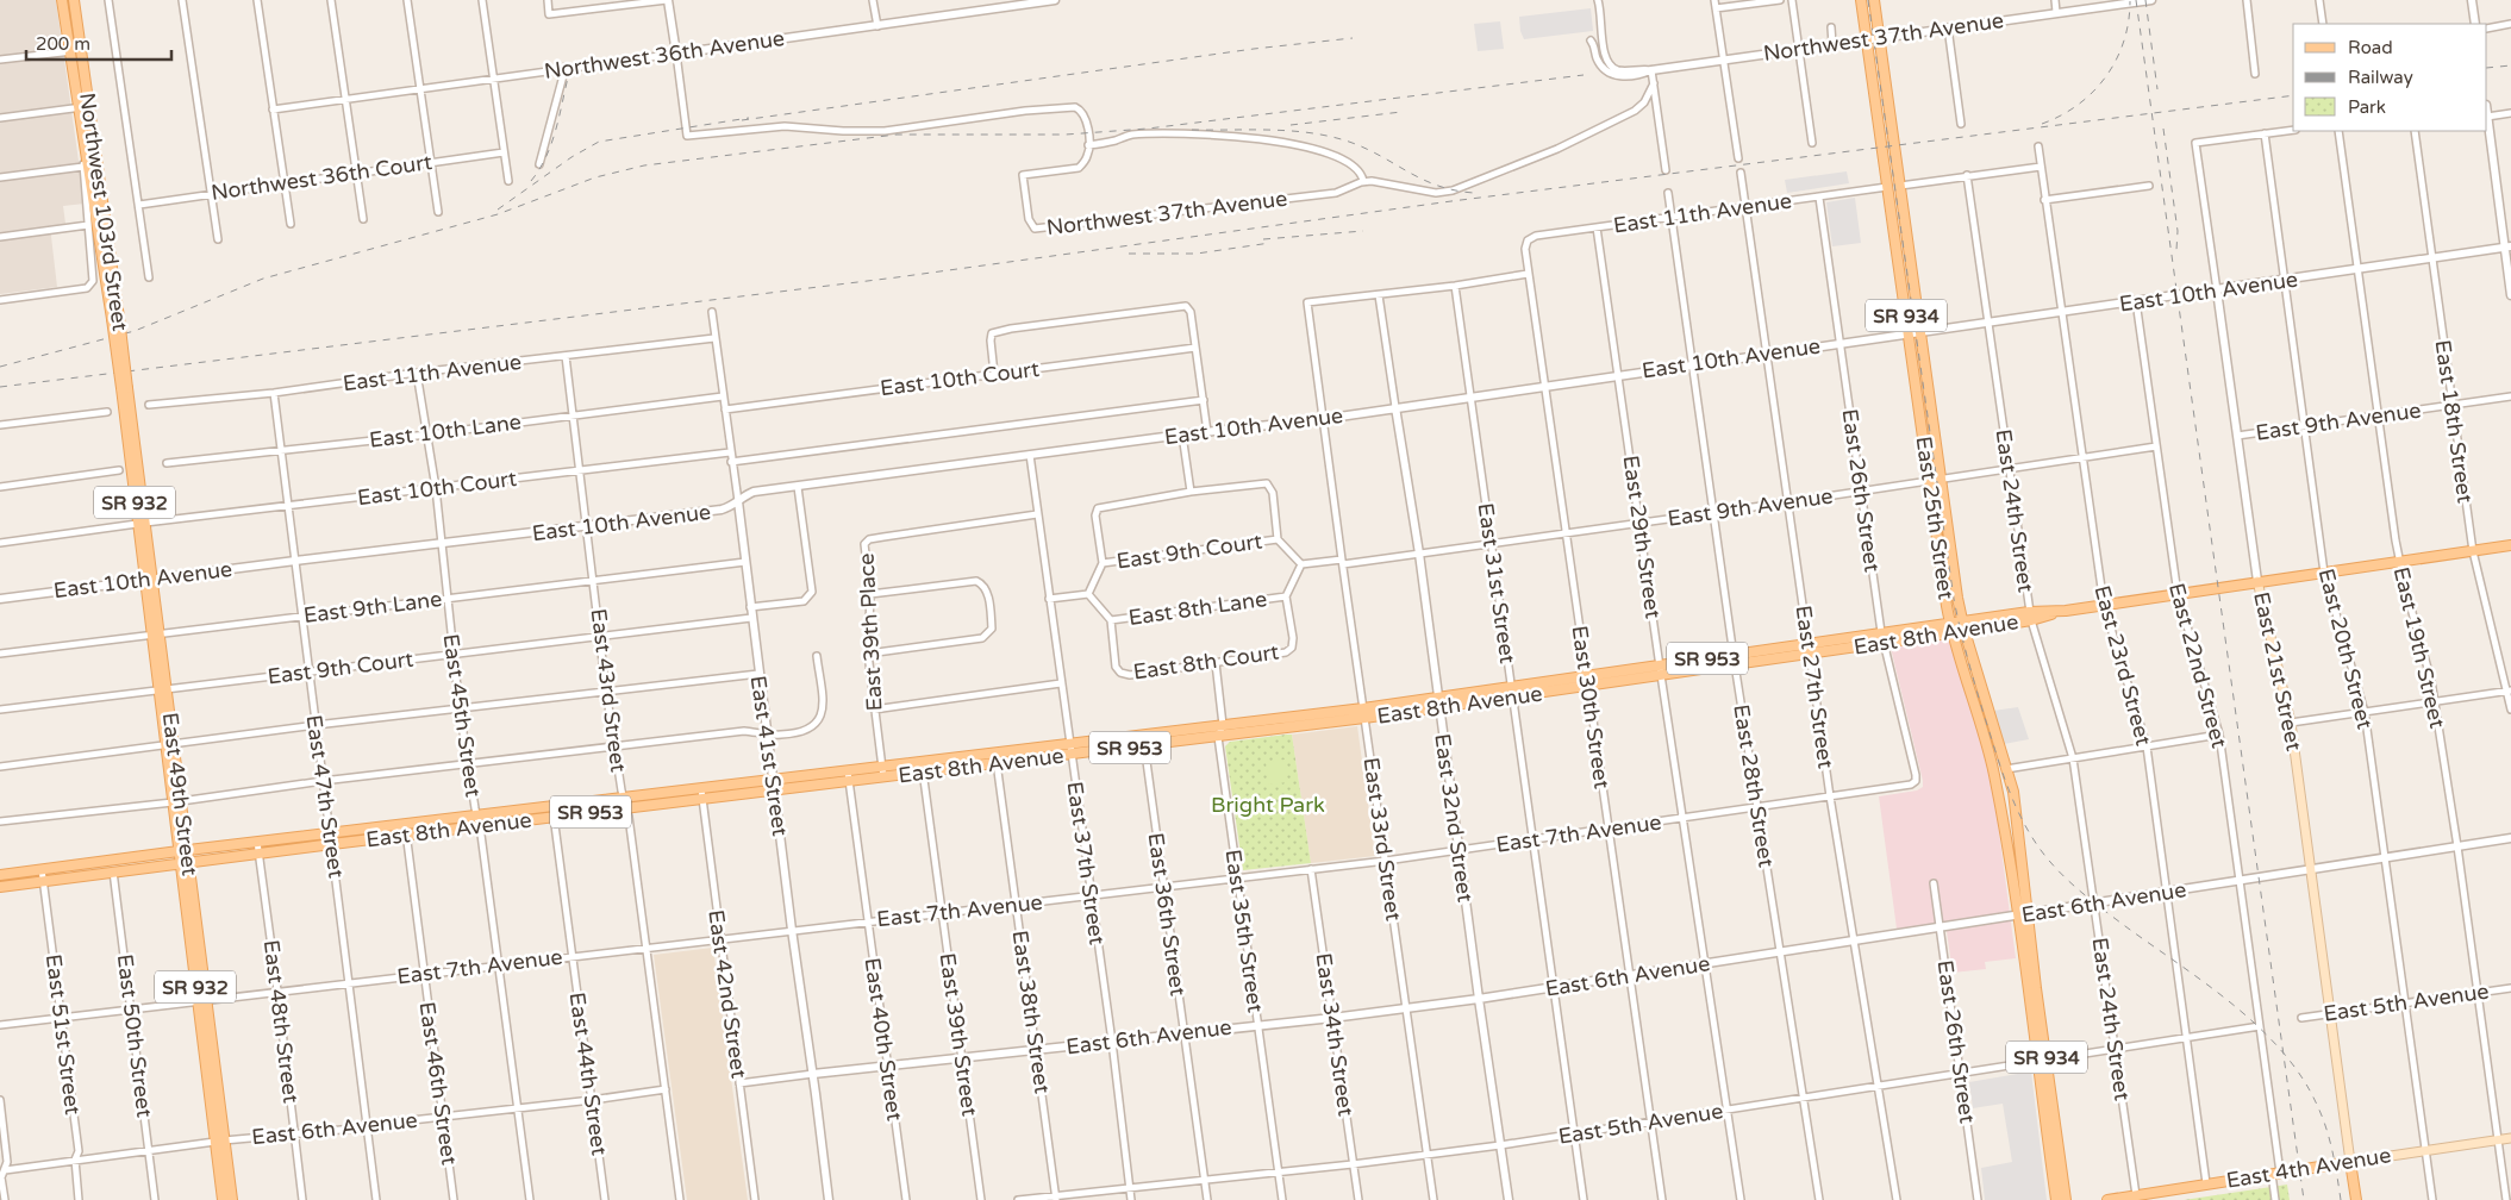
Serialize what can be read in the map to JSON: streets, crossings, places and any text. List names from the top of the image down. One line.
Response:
{"streets":{"main road":["Northwest 103rd Street","SR 934","SR 932","East 25th Street","East 8th Avenue","SR 953","East 21st Street","East 49th Street","East 4th Avenue"],"street":["Northwest 37th Avenue","Northwest 36th Avenue","Northwest 36th Court","East 11th Avenue","East 10th Avenue","East 10th Court","East 9th Avenue","East 18th Street","East 10th Lane","East 26th Street","East 24th Street","East 29th Street","East 9th Court","East 31st Street","East 9th Lane","East 8th Lane","East 39th Place","East 19th Street","East 20th Street","East 8th Court","East 23rd Street","East 22nd Street","East 27th Street","East 43rd Street","East 30th Street","East 45th Street","East 41st Street","East 28th Street","East 47th Street","East 32nd Street","East 7th Avenue","East 33rd Street","East 37th Street","East 6th Avenue","East 36th Street","East 35th Street","East 42nd Street","East 5th Avenue","East 38th Street","East 48th Street","East 51st Street","East 39th Street","East 34th Street","East 50th Street","East 40th Street","East 44th Street","East 46th Street"]},"crossings":[["Northwest 37th Avenue","SR 934"],["Northwest 37th Avenue","East 25th Street"],["Northwest 103rd Street","East 49th Street"],["East 11th Avenue","East 26th Street"],["East 11th Avenue","East 25th Street"],["East 11th Avenue","East 29th Street"],["East 11th Avenue","East 27th Street"],["East 11th Avenue","East 43rd Street"],["East 11th Avenue","East 30th Street"],["East 11th Avenue","East 45th Street"],["East 11th Avenue","East 41st Street"],["East 11th Avenue","East 28th Street"],["East 11th Avenue","East 47th Street"],["East 10th Avenue","SR 934"],["East 10th Avenue","East 18th Street"],["East 10th Avenue","East 26th Street"],["East 10th Avenue","East 24th Street"],["East 10th Avenue","East 25th Street"],["East 10th Avenue","East 29th Street"],["East 10th Avenue","East 31st Street"],["East 10th Avenue","East 19th Street"],["East 10th Avenue","East 20th Street"],["East 10th Avenue","East 23rd Street"],["East 10th Avenue","East 22nd Street"],["East 10th Avenue","East 21st Street"],["East 10th Avenue","East 27th Street"],["East 10th Avenue","East 43rd Street"],["East 10th Avenue","East 30th Street"],["East 10th Avenue","East 45th Street"],["East 10th Avenue","East 41st Street"],["East 10th Avenue","East 28th Street"],["East 10th Avenue","East 49th Street"],["East 10th Avenue","East 47th Street"],["East 10th Avenue","East 32nd Street"],["East 10th Avenue","East 33rd Street"],["East 10th Avenue","East 37th Street"],["SR 934","East 9th Avenue"],["SR 934","East 25th Street"],["SR 934","East 8th Avenue"],["SR 934","East 6th Avenue"],["SR 934","East 5th Avenue"],["East 10th Court","East 43rd Street"],["East 10th Court","East 45th Street"],["East 10th Court","East 41st Street"],["East 10th Court","East 49th Street"],["East 10th Court","East 47th Street"],["East 9th Avenue","East 18th Street"],["East 9th Avenue","East 26th Street"],["East 9th Avenue","East 24th Street"],["East 9th Avenue","East 25th Street"],["East 9th Avenue","East 29th Street"],["East 9th Avenue","East 31st Street"],["East 9th Avenue","East 19th Street"],["East 9th Avenue","East 20th Street"],["East 9th Avenue","East 23rd Street"],["East 9th Avenue","East 22nd Street"],["East 9th Avenue","East 21st Street"],["East 9th Avenue","East 27th Street"],["East 9th Avenue","East 30th Street"],["East 9th Avenue","East 28th Street"],["East 9th Avenue","East 32nd Street"],["East 9th Avenue","East 33rd Street"],["East 18th Street","East 8th Avenue"],["East 10th Lane","East 43rd Street"],["East 10th Lane","East 45th Street"],["East 10th Lane","East 41st Street"],["East 10th Lane","East 47th Street"],["East 26th Street","East 8th Avenue"],["East 26th Street","East 7th Avenue"],["East 26th Street","East 6th Avenue"],["East 26th Street","East 5th Avenue"],["East 24th Street","East 8th Avenue"],["East 24th Street","East 6th Avenue"],["East 24th Street","East 5th Avenue"],["East 24th Street","East 4th Avenue"],["East 25th Street","East 8th Avenue"],["East 25th Street","East 6th Avenue"],["East 29th Street","East 8th Avenue"],["East 29th Street","East 7th Avenue"],["East 29th Street","East 6th Avenue"],["East 29th Street","East 5th Avenue"],["East 9th Court","East 43rd Street"],["East 9th Court","East 45th Street"],["East 9th Court","East 41st Street"],["East 9th Court","East 49th Street"],["East 9th Court","East 47th Street"],["East 31st Street","East 8th Avenue"],["East 31st Street","East 7th Avenue"],["East 31st Street","East 6th Avenue"],["East 31st Street","East 5th Avenue"],["East 9th Lane","East 43rd Street"],["East 9th Lane","East 45th Street"],["East 9th Lane","East 41st Street"],["East 9th Lane","East 49th Street"],["East 9th Lane","East 47th Street"],["East 8th Lane","East 8th Court"],["East 39th Place","East 8th Avenue"],["East 39th Place","East 37th Street"],["East 8th Avenue","East 19th Street"],["East 8th Avenue","East 20th Street"],["East 8th Avenue","East 23rd Street"],["East 8th Avenue","East 22nd Street"],["East 8th Avenue","East 21st Street"],["East 8th Avenue","East 27th Street"],["East 8th Avenue","East 43rd Street"],["East 8th Avenue","East 30th Street"],["East 8th Avenue","East 45th Street"],["East 8th Avenue","East 41st Street"],["East 8th Avenue","East 28th Street"],["East 8th Avenue","East 49th Street"],["East 8th Avenue","East 47th Street"],["East 8th Avenue","East 32nd Street"],["East 8th Avenue","East 33rd Street"],["East 8th Avenue","East 37th Street"],["East 8th Avenue","East 36th Street"],["East 8th Avenue","East 35th Street"],["East 8th Avenue","East 42nd Street"],["East 8th Avenue","East 38th Street"],["East 8th Avenue","East 48th Street"],["East 8th Avenue","East 51st Street"],["East 8th Avenue","East 39th Street"],["East 8th Avenue","East 50th Street"],["East 8th Avenue","East 40th Street"],["East 8th Avenue","East 44th Street"],["East 8th Avenue","East 46th Street"],["East 19th Street","East 6th Avenue"],["East 19th Street","East 5th Avenue"],["East 19th Street","East 4th Avenue"],["East 20th Street","East 21st Street"],["East 20th Street","East 6th Avenue"],["East 20th Street","East 5th Avenue"],["East 20th Street","East 4th Avenue"],["East 8th Court","East 35th Street"],["East 23rd Street","East 6th Avenue"],["East 23rd Street","East 5th Avenue"],["East 23rd Street","East 4th Avenue"],["East 22nd Street","East 6th Avenue"],["East 22nd Street","East 5th Avenue"],["East 22nd Street","East 4th Avenue"],["East 21st Street","East 6th Avenue"],["East 21st Street","East 5th Avenue"],["East 21st Street","East 4th Avenue"],["East 27th Street","East 7th Avenue"],["East 27th Street","East 6th Avenue"],["East 27th Street","East 5th Avenue"],["East 43rd Street","East 7th Avenue"],["East 43rd Street","East 6th Avenue"],["East 30th Street","East 7th Avenue"],["East 30th Street","East 6th Avenue"],["East 30th Street","East 5th Avenue"],["East 45th Street","East 7th Avenue"],["East 45th Street","East 6th Avenue"],["East 41st Street","East 7th Avenue"],["East 41st Street","East 6th Avenue"],["East 28th Street","East 7th Avenue"],["East 28th Street","East 6th Avenue"],["East 28th Street","East 5th Avenue"],["East 49th Street","East 7th Avenue"],["East 49th Street","East 6th Avenue"],["East 47th Street","East 7th Avenue"],["East 47th Street","East 6th Avenue"],["East 32nd Street","East 7th Avenue"],["East 32nd Street","East 33rd Street"],["East 32nd Street","East 6th Avenue"],["East 32nd Street","East 5th Avenue"],["East 7th Avenue","East 33rd Street"],["East 7th Avenue","East 37th Street"],["East 7th Avenue","East 36th Street"],["East 7th Avenue","East 35th Street"],["East 7th Avenue","East 42nd Street"],["East 7th Avenue","East 38th Street"],["East 7th Avenue","East 48th Street"],["East 7th Avenue","East 51st Street"],["East 7th Avenue","East 39th Street"],["East 7th Avenue","East 34th Street"],["East 7th Avenue","East 50th Street"],["East 7th Avenue","East 40th Street"],["East 7th Avenue","East 44th Street"],["East 7th Avenue","East 46th Street"],["East 33rd Street","East 6th Avenue"],["East 33rd Street","East 5th Avenue"],["East 37th Street","East 6th Avenue"],["East 37th Street","East 5th Avenue"],["East 6th Avenue","East 36th Street"],["East 6th Avenue","East 35th Street"],["East 6th Avenue","East 42nd Street"],["East 6th Avenue","East 38th Street"],["East 6th Avenue","East 48th Street"],["East 6th Avenue","East 51st Street"],["East 6th Avenue","East 39th Street"],["East 6th Avenue","East 34th Street"],["East 6th Avenue","East 50th Street"],["East 6th Avenue","East 40th Street"],["East 6th Avenue","East 44th Street"],["East 6th Avenue","East 46th Street"],["East 36th Street","East 5th Avenue"],["East 35th Street","East 5th Avenue"],["East 5th Avenue","East 38th Street"],["East 5th Avenue","East 34th Street"]],"parks":["Bright Park"],"legend":["Road","Railway","Park"],"scale_bar":"200 m"}
